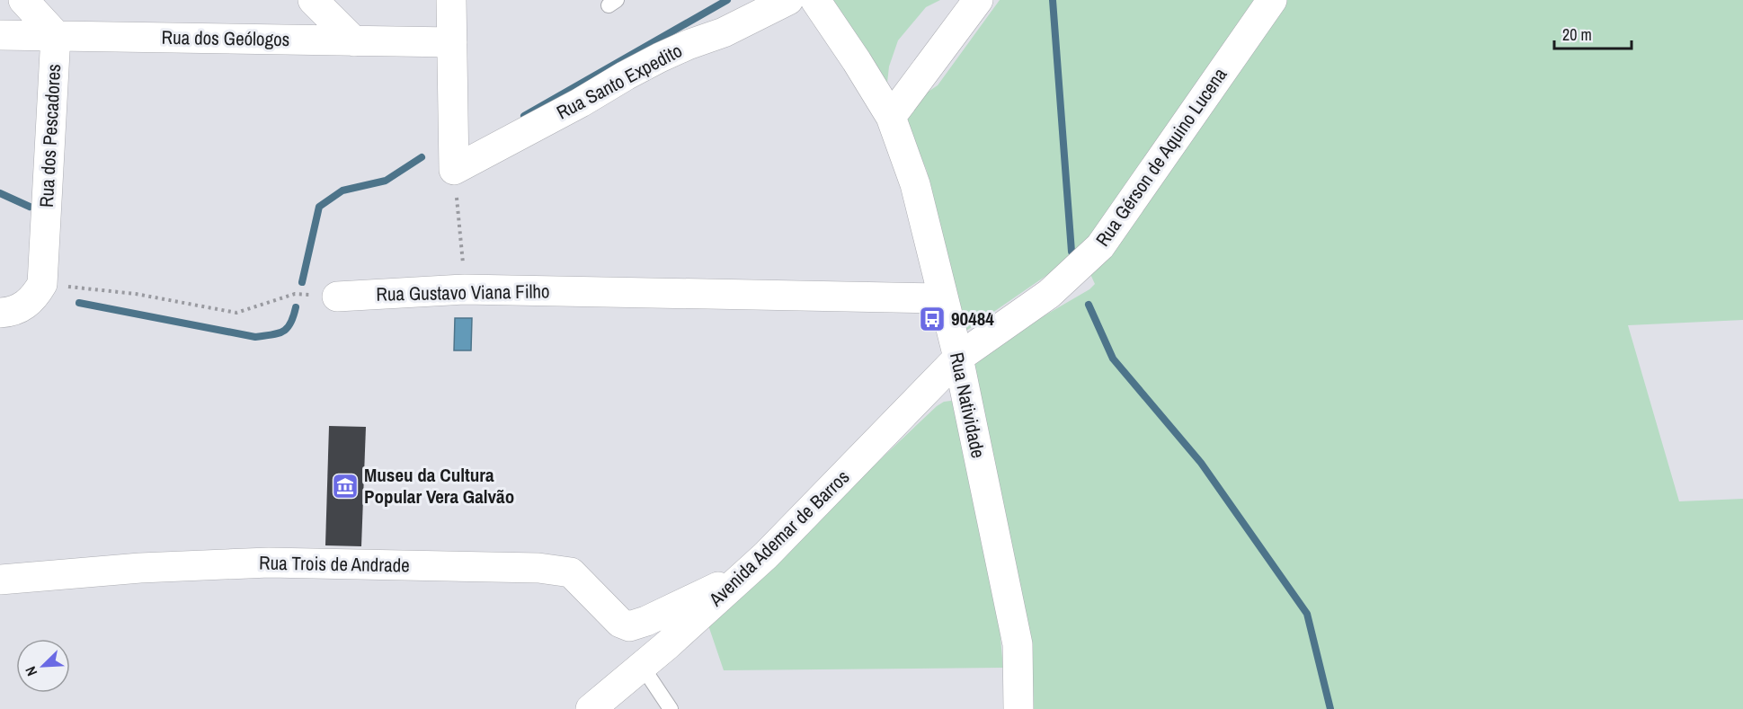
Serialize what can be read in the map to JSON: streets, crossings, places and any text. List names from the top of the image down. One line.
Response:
{"streets":{"street":["Rua dos Geólogos","Rua Santo Expedito","Rua dos Pescadores","Rua Gérson de Aquino Lucena","Rua Gustavo Viana Filho","Rua Natividade","Avenida Ademar de Barros","Rua Trois de Andrade"]},"crossings":[["Rua dos Geólogos","Rua dos Pescadores"],["Rua Gérson de Aquino Lucena","Rua Natividade"],["Rua Gérson de Aquino Lucena","Avenida Ademar de Barros"],["Rua Gustavo Viana Filho","Rua Natividade"],["Rua Natividade","Avenida Ademar de Barros"],["Avenida Ademar de Barros","Rua Trois de Andrade"]],"places":{"bus stop":["90484"],"museum":["Museu da Cultura Popular Vera Galvão"]},"scale_bar":"20 m","north":"bottom left"}
